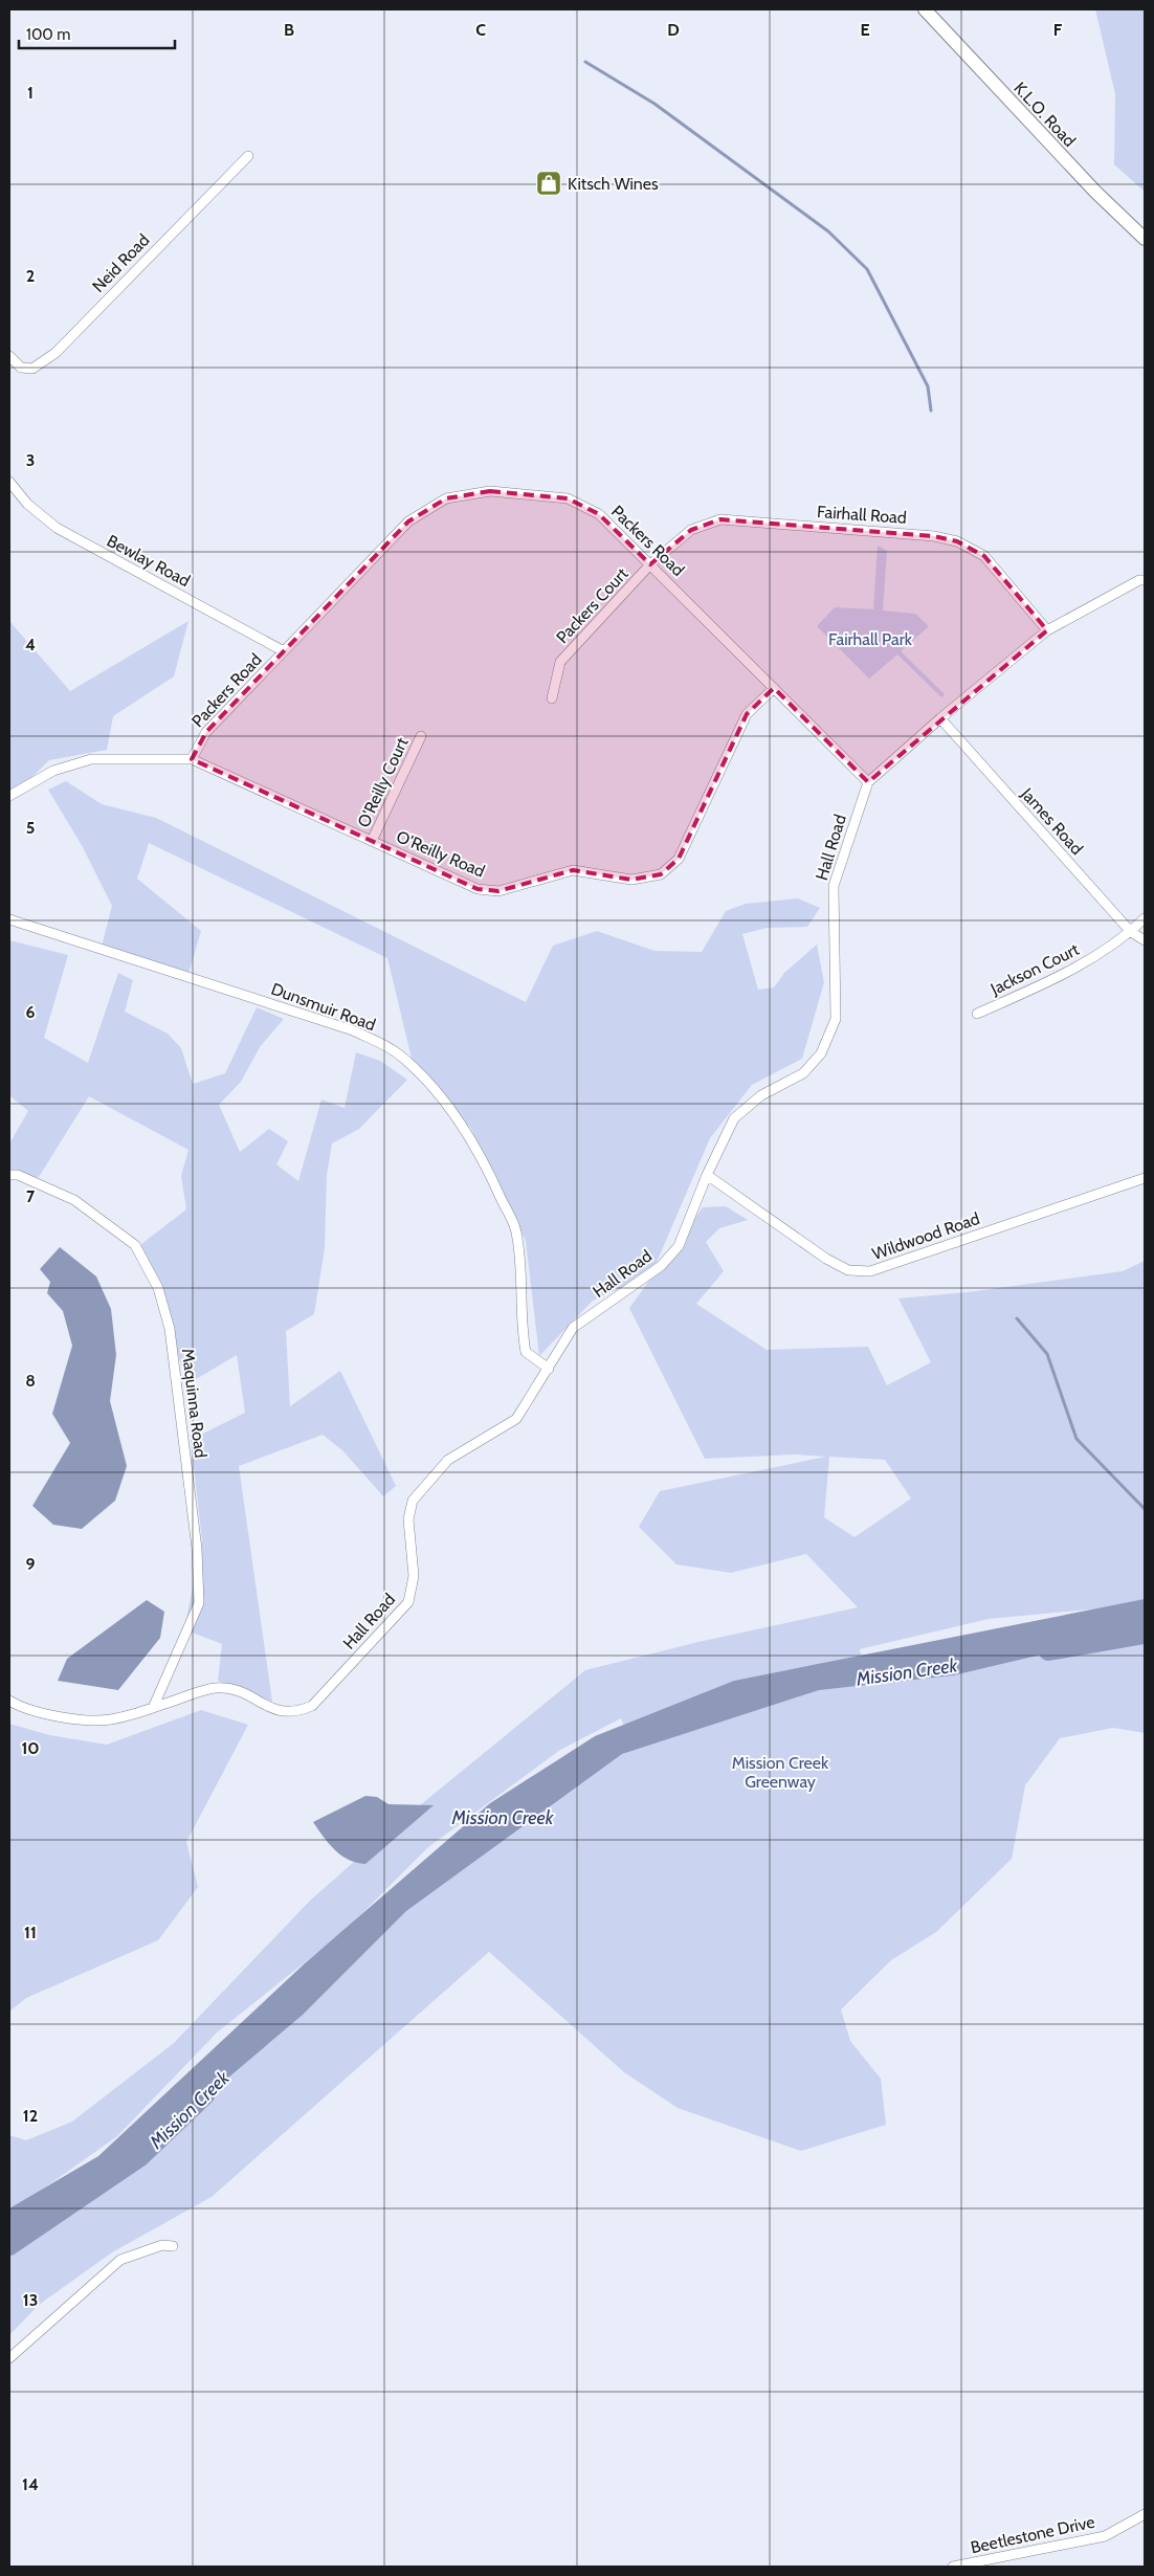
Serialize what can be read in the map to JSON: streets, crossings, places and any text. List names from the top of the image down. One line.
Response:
{"streets":{"main road":["K.L.O. Road"],"street":["Neid Road","Fairhall Road","Packers Road","Bewlay Road","Packers Court","O'Reilly Court","James Road","Hall Road","O'Reilly Road","Jackson Court","Dunsmuir Road","Wildwood Road","Maquinna Road","Beetlestone Drive"]},"crossings":[["Fairhall Road","Packers Road"],["Fairhall Road","Packers Court"],["Packers Road","Bewlay Road"],["Packers Road","Packers Court"],["Packers Road","Hall Road"],["Packers Road","O'Reilly Road"],["O'Reilly Court","O'Reilly Road"],["James Road","Jackson Court"],["Hall Road","Dunsmuir Road"],["Hall Road","Wildwood Road"],["Hall Road","Maquinna Road"]],"water":["Mission Creek"],"parks":["Fairhall Park","Mission Creek Greenway"],"places":{"shop":["Kitsch Wines"]},"scale_bar":"100 m","grid":{"columns":["B","C","D","E","F"],"rows":["1","2","3","4","5","6","7","8","9","10","11","12","13","14"]}}
